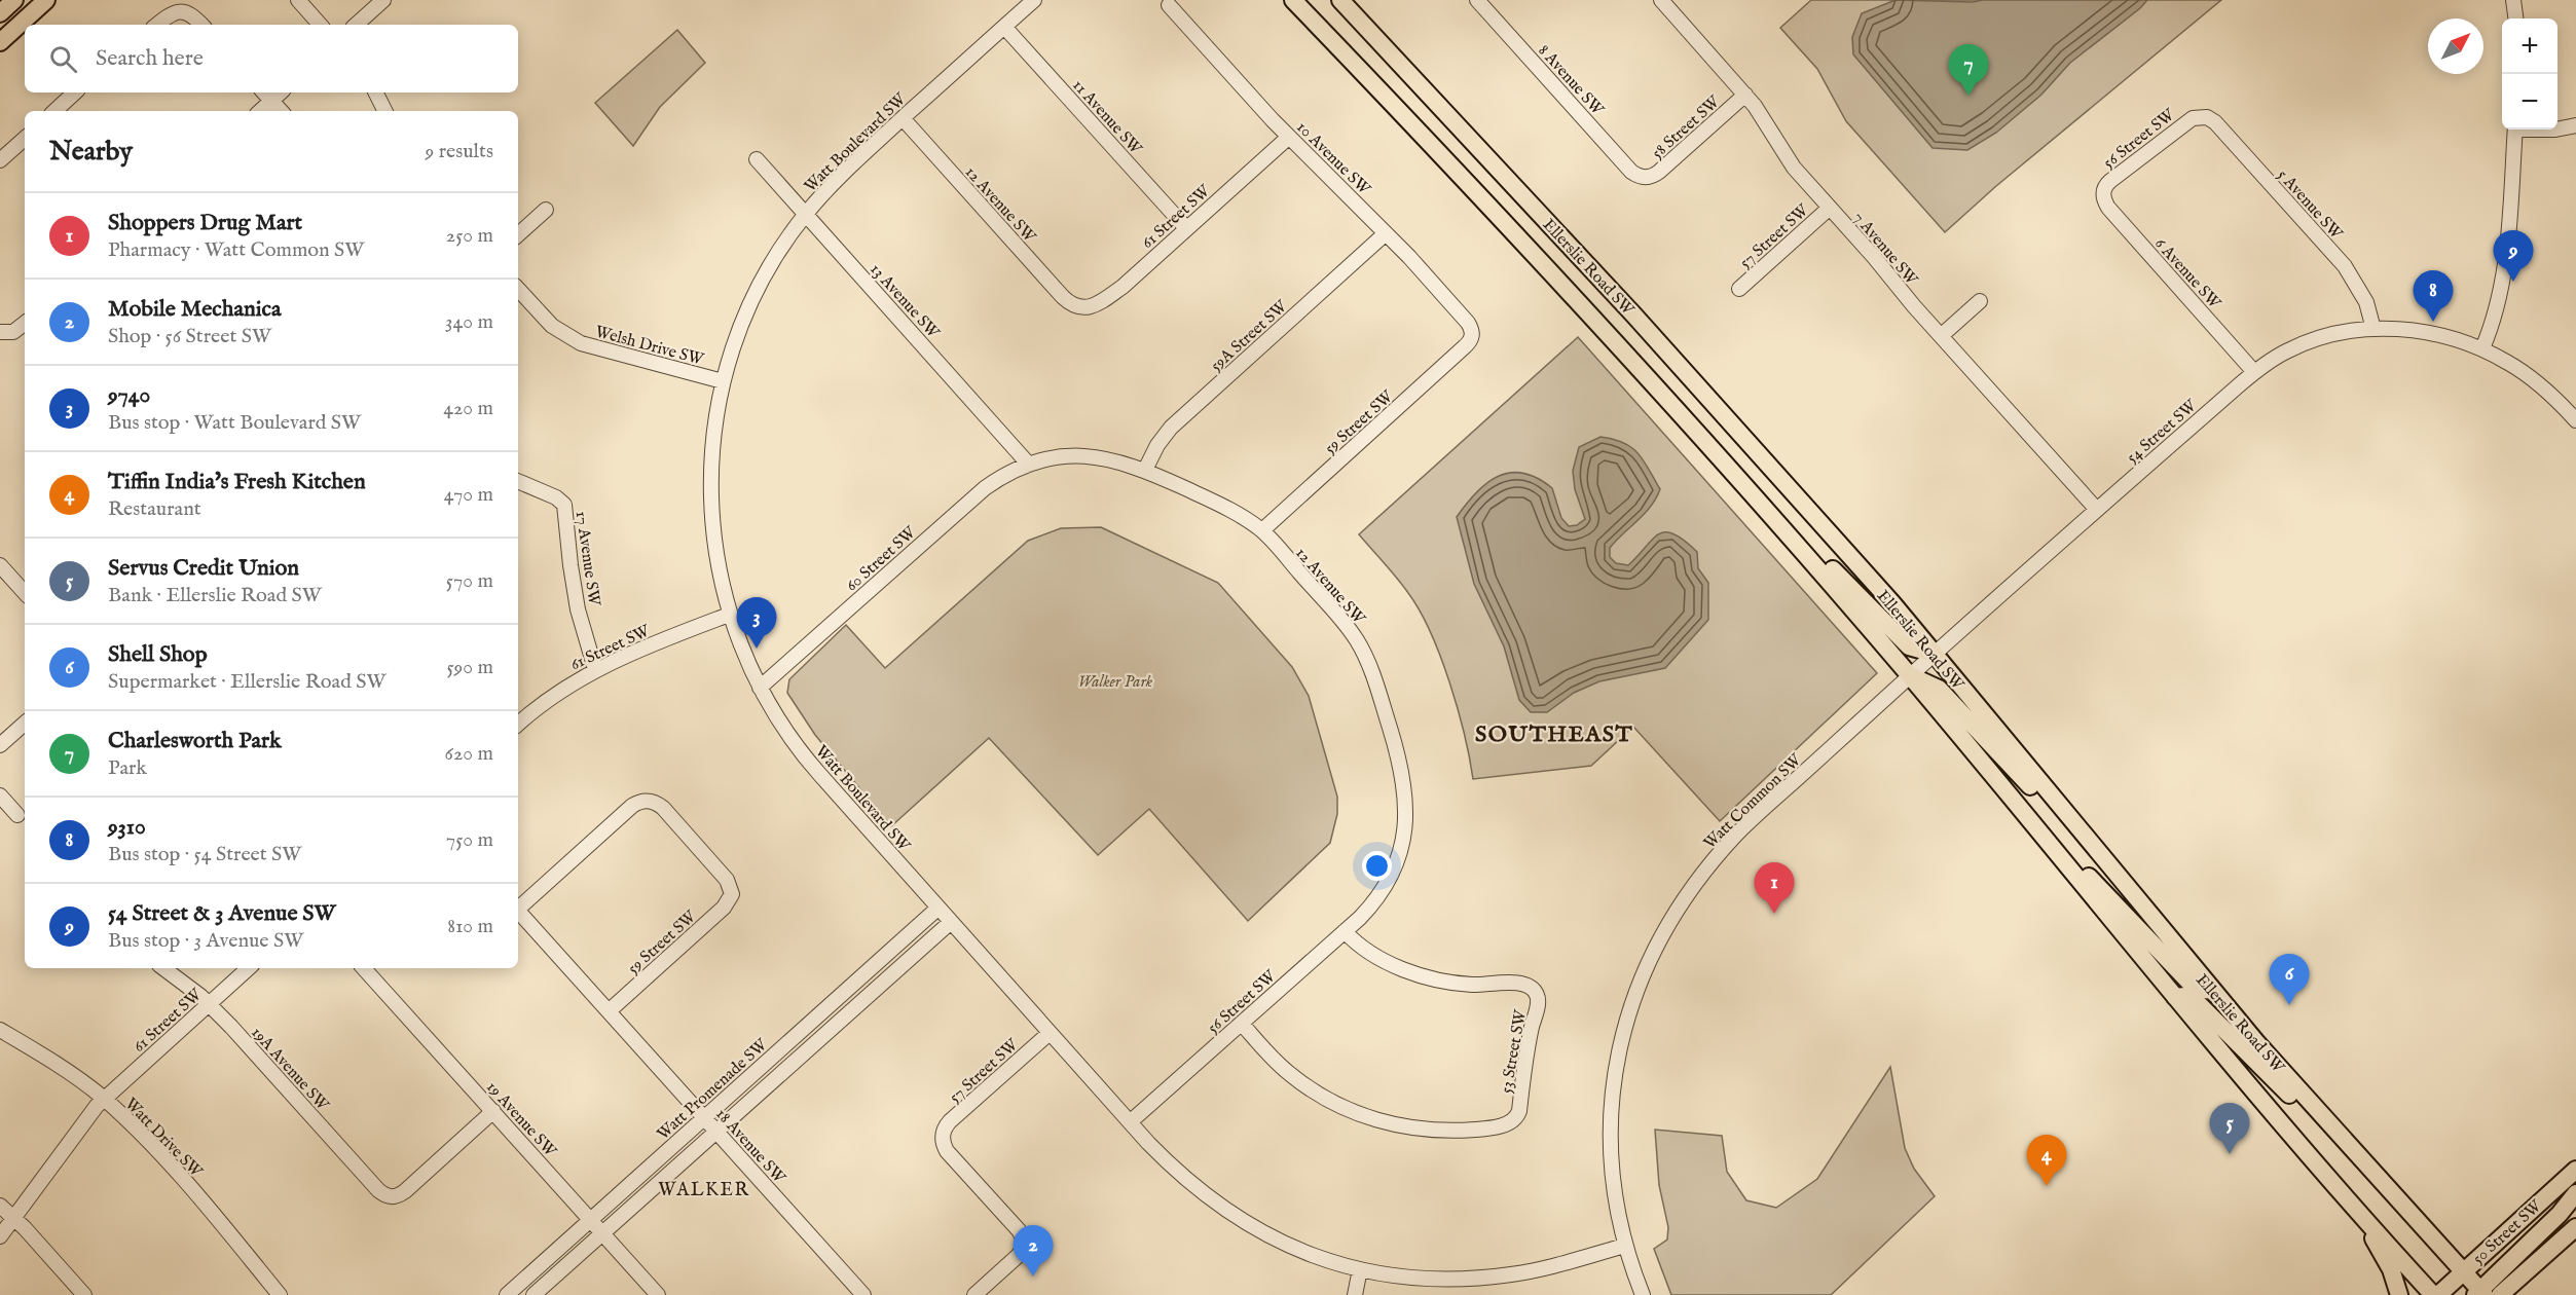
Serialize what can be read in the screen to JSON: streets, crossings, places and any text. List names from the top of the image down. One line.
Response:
{"streets":{"main road":["Ellerslie Road SW","50 Street SW"],"street":["8 Avenue SW","11 Avenue SW","58 Street SW","56 Street SW","Watt Boulevard SW","10 Avenue SW","12 Avenue SW","5 Avenue SW","61 Street SW","57 Street SW","7 Avenue SW","6 Avenue SW","13 Avenue SW","59A Street SW","Welsh Drive SW","59 Street SW","54 Street SW","17 Avenue SW","60 Street SW","Watt Common SW","53 Street SW","19A Avenue SW","Watt Promenade SW","19 Avenue SW","Watt Drive SW","18 Avenue SW"]},"crossings":[["8 Avenue SW","58 Street SW"],["11 Avenue SW","Watt Boulevard SW"],["11 Avenue SW","61 Street SW"],["58 Street SW","7 Avenue SW"],["56 Street SW","Watt Boulevard SW"],["56 Street SW","12 Avenue SW"],["56 Street SW","5 Avenue SW"],["56 Street SW","6 Avenue SW"],["56 Street SW","53 Street SW"],["Watt Boulevard SW","12 Avenue SW"],["Watt Boulevard SW","61 Street SW"],["Watt Boulevard SW","57 Street SW"],["Watt Boulevard SW","13 Avenue SW"],["Watt Boulevard SW","Welsh Drive SW"],["Watt Boulevard SW","60 Street SW"],["Watt Boulevard SW","Watt Common SW"],["Watt Boulevard SW","Watt Promenade SW"],["10 Avenue SW","61 Street SW"],["10 Avenue SW","59A Street SW"],["10 Avenue SW","59 Street SW"],["12 Avenue SW","61 Street SW"],["12 Avenue SW","13 Avenue SW"],["12 Avenue SW","59A Street SW"],["12 Avenue SW","59 Street SW"],["12 Avenue SW","60 Street SW"],["5 Avenue SW","54 Street SW"],["61 Street SW","17 Avenue SW"],["61 Street SW","19A Avenue SW"],["61 Street SW","Watt Drive SW"],["57 Street SW","7 Avenue SW"],["7 Avenue SW","54 Street SW"],["Ellerslie Road SW","54 Street SW"],["Ellerslie Road SW","Watt Common SW"],["Ellerslie Road SW","50 Street SW"],["6 Avenue SW","54 Street SW"],["13 Avenue SW","60 Street SW"],["59 Street SW","18 Avenue SW"],["54 Street SW","Watt Common SW"],["19A Avenue SW","19 Avenue SW"],["Watt Promenade SW","19 Avenue SW"],["Watt Promenade SW","18 Avenue SW"]],"districts":["SOUTHEAST","WALKER"],"parks":["Walker Park"],"north":"top right","page":{"map_buttons":["+","−"],"search":"Search here","pins":["7","9","8","3","1","6","5","4","2"],"heading":["Nearby","9 results"],"list":[{"mark":"1","name":"Shoppers Drug Mart","note":"Pharmacy · Watt Common SW","value":"250 m"},{"mark":"2","name":"Mobile Mechanica","note":"Shop · 56 Street SW","value":"340 m"},{"mark":"3","name":"9740","note":"Bus stop · Watt Boulevard SW","value":"420 m"},{"mark":"4","name":"Tiffin India's Fresh Kitchen","note":"Restaurant","value":"470 m"},{"mark":"5","name":"Servus Credit Union","note":"Bank · Ellerslie Road SW","value":"570 m"},{"mark":"6","name":"Shell Shop","note":"Supermarket · Ellerslie Road SW","value":"590 m"},{"mark":"7","name":"Charlesworth Park","note":"Park","value":"620 m"},{"mark":"8","name":"9310","note":"Bus stop · 54 Street SW","value":"750 m"},{"mark":"9","name":"54 Street & 3 Avenue SW","note":"Bus stop · 3 Avenue SW","value":"810 m"}]}}
